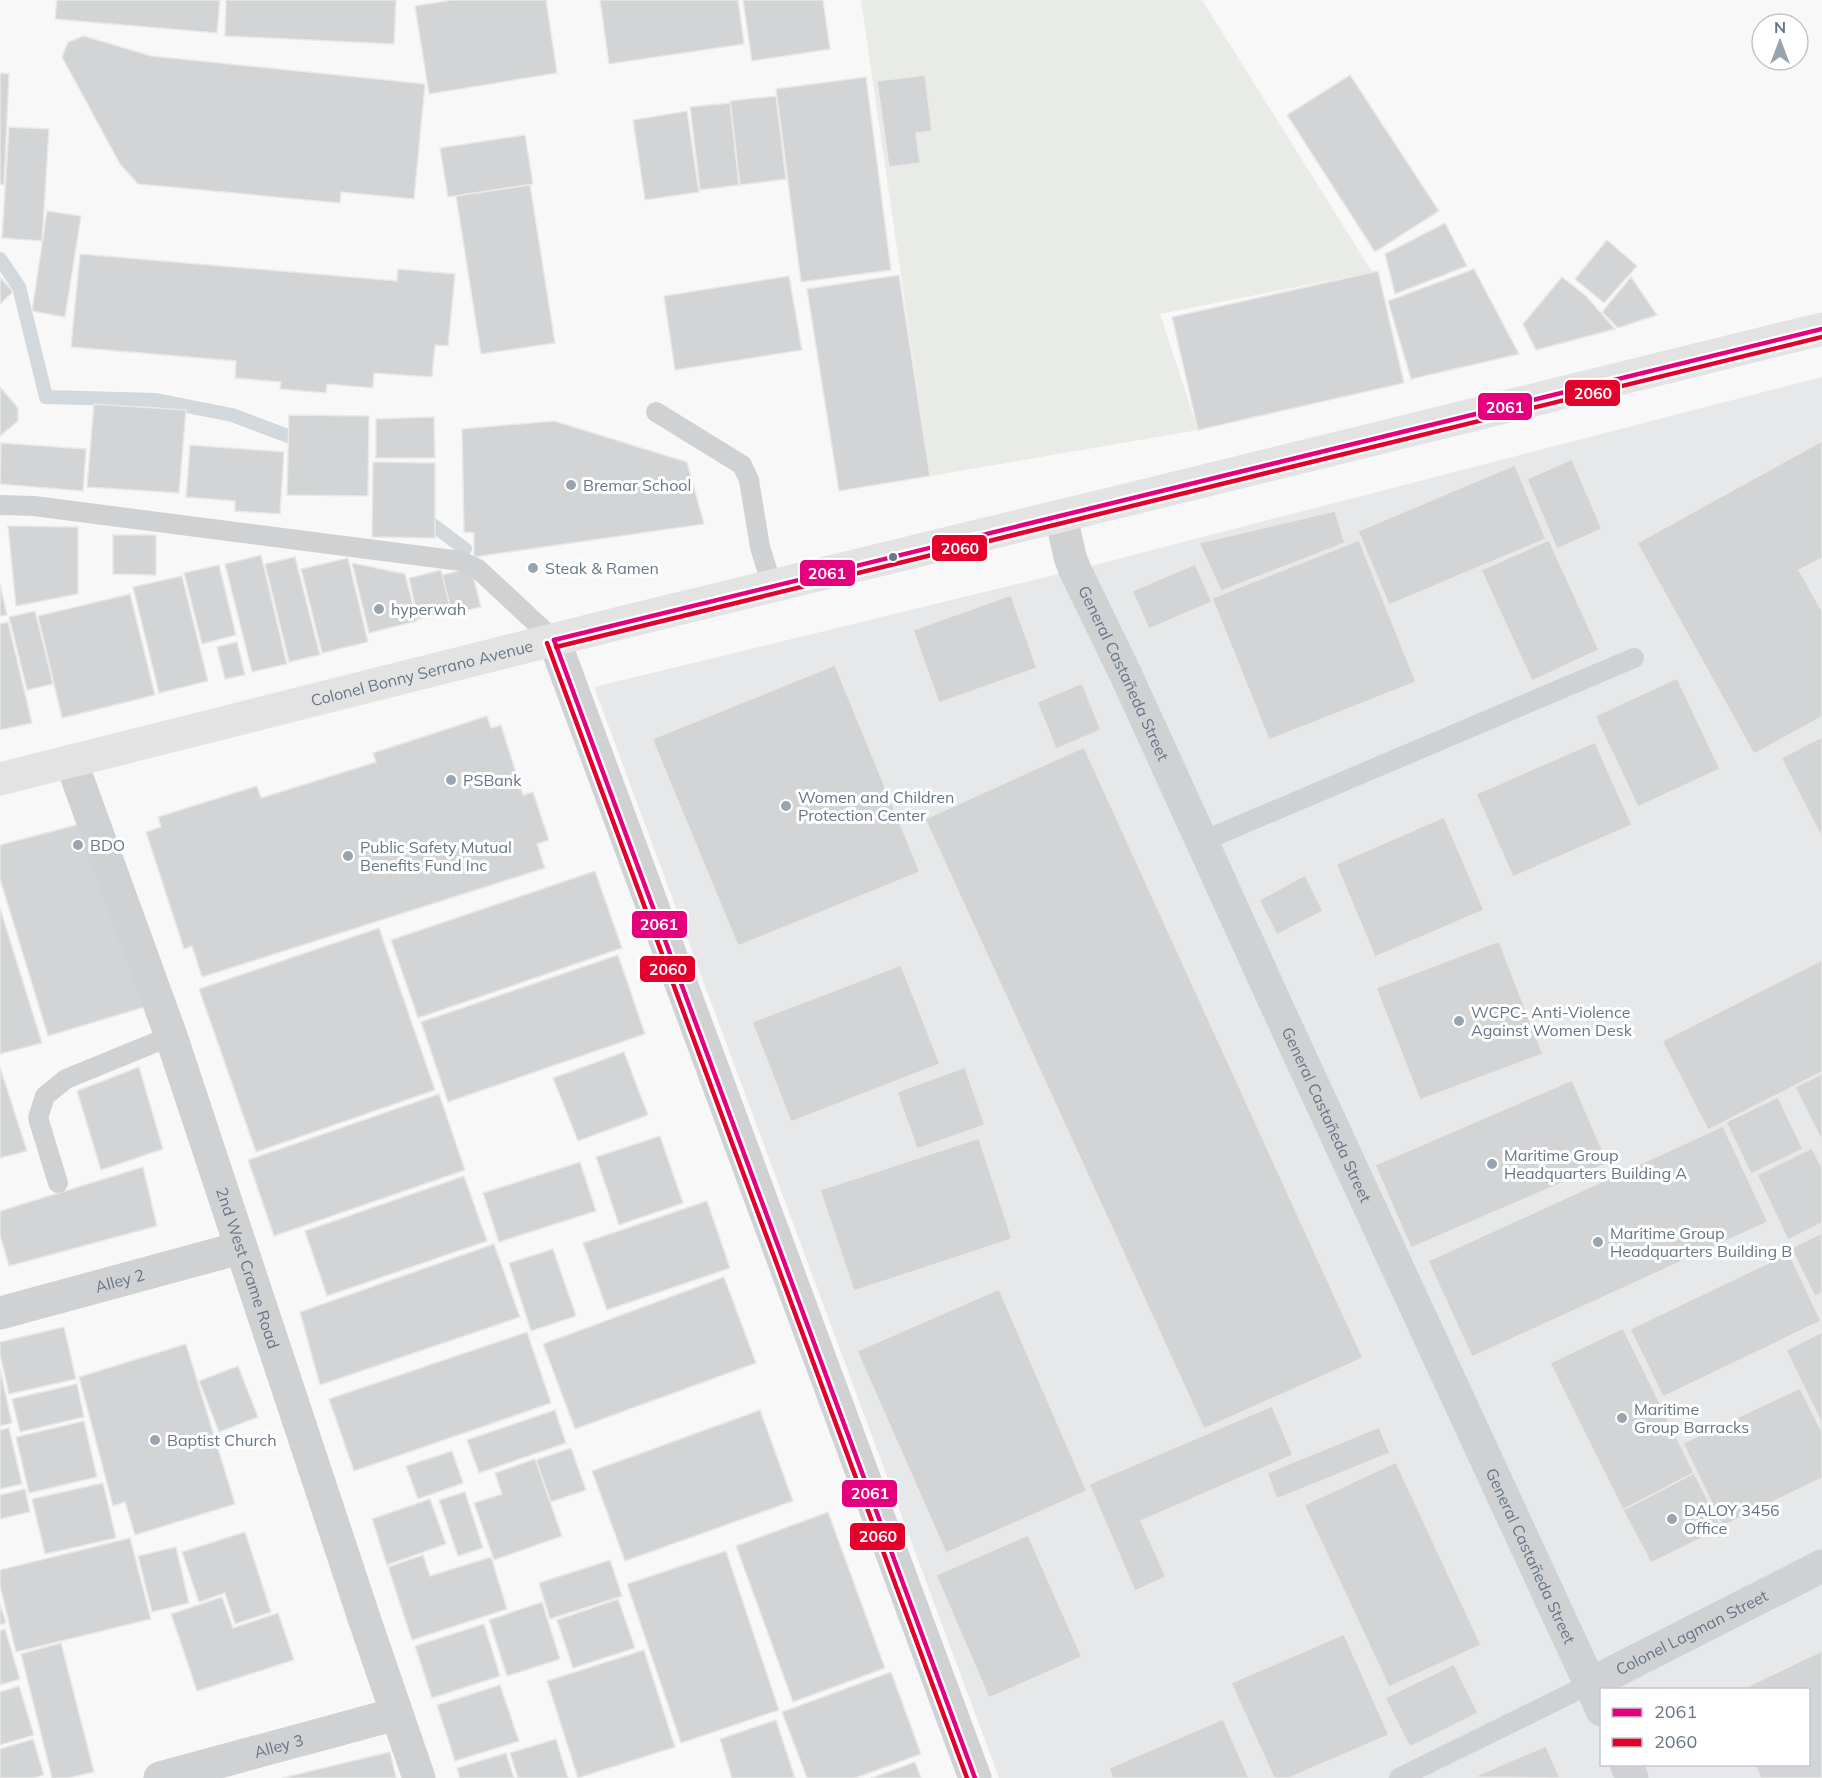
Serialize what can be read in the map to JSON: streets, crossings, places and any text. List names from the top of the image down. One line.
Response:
{"streets":{"main road":["Colonel Bonny Serrano Avenue"],"street":["General Castañeda Street","2nd West Crame Road","Alley 2","Colonel Lagman Street","Alley 3"]},"crossings":[["Colonel Bonny Serrano Avenue","General Castañeda Street"],["Colonel Bonny Serrano Avenue","2nd West Crame Road"],["General Castañeda Street","Colonel Lagman Street"],["2nd West Crame Road","Alley 2"],["2nd West Crame Road","Alley 3"]],"places":["Bremar School","Steak & Ramen","hyperwah","PSBank","Women and Children Protection Center","BDO","Public Safety Mutual Benefits Fund Inc","WCPC- Anti-Violence Against Women Desk","Maritime Group Headquarters Building A","Maritime Group Headquarters Building B","Maritime Group Barracks","Baptist Church","DALOY 3456 Office"],"lines":["transit line 2061","transit line 2060"],"legend":["2061","2060"],"north":"top"}
